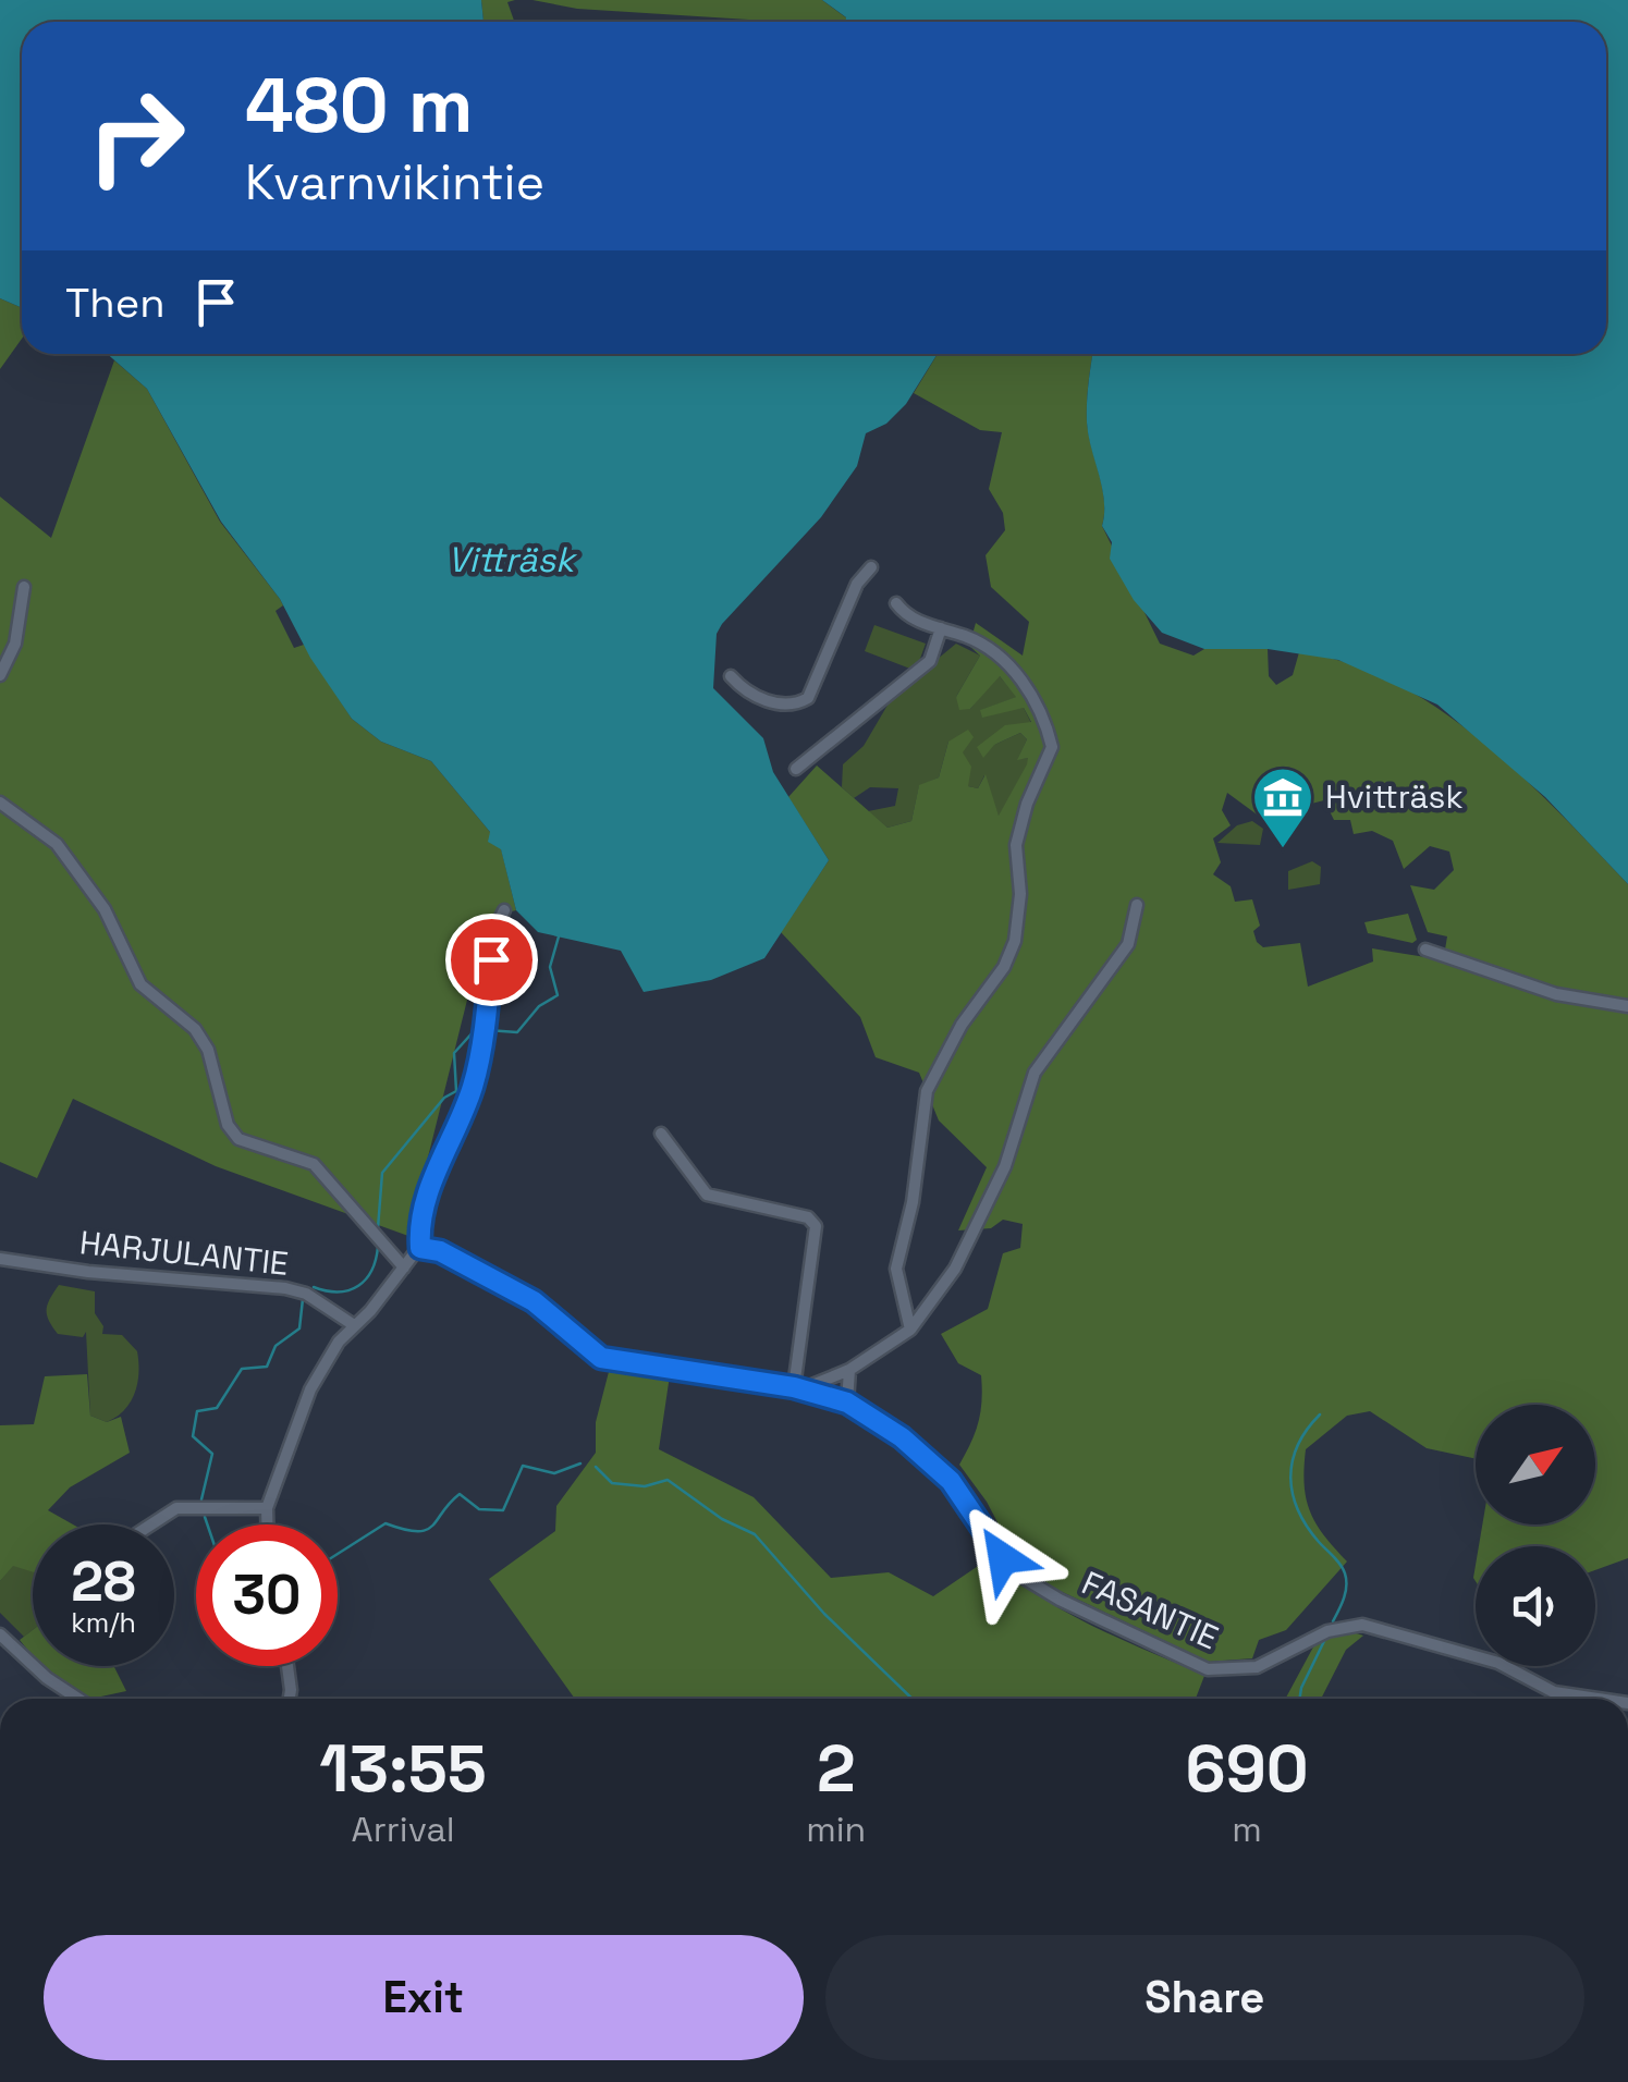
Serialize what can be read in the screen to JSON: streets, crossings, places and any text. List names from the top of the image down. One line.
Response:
{"streets":{"street":["HARJULANTIE","FASANTIE"]},"water":["Vitträsk"],"places":{"museum":["Hvitträsk"]},"north":"top right","page":{"turn":["480 m","Kvarnvikintie"],"then":"Then","speed":"28 km/h","limit":"30","eta":["13:55","Arrival","2","min","690","m"],"buttons":["Exit","Share"]}}
